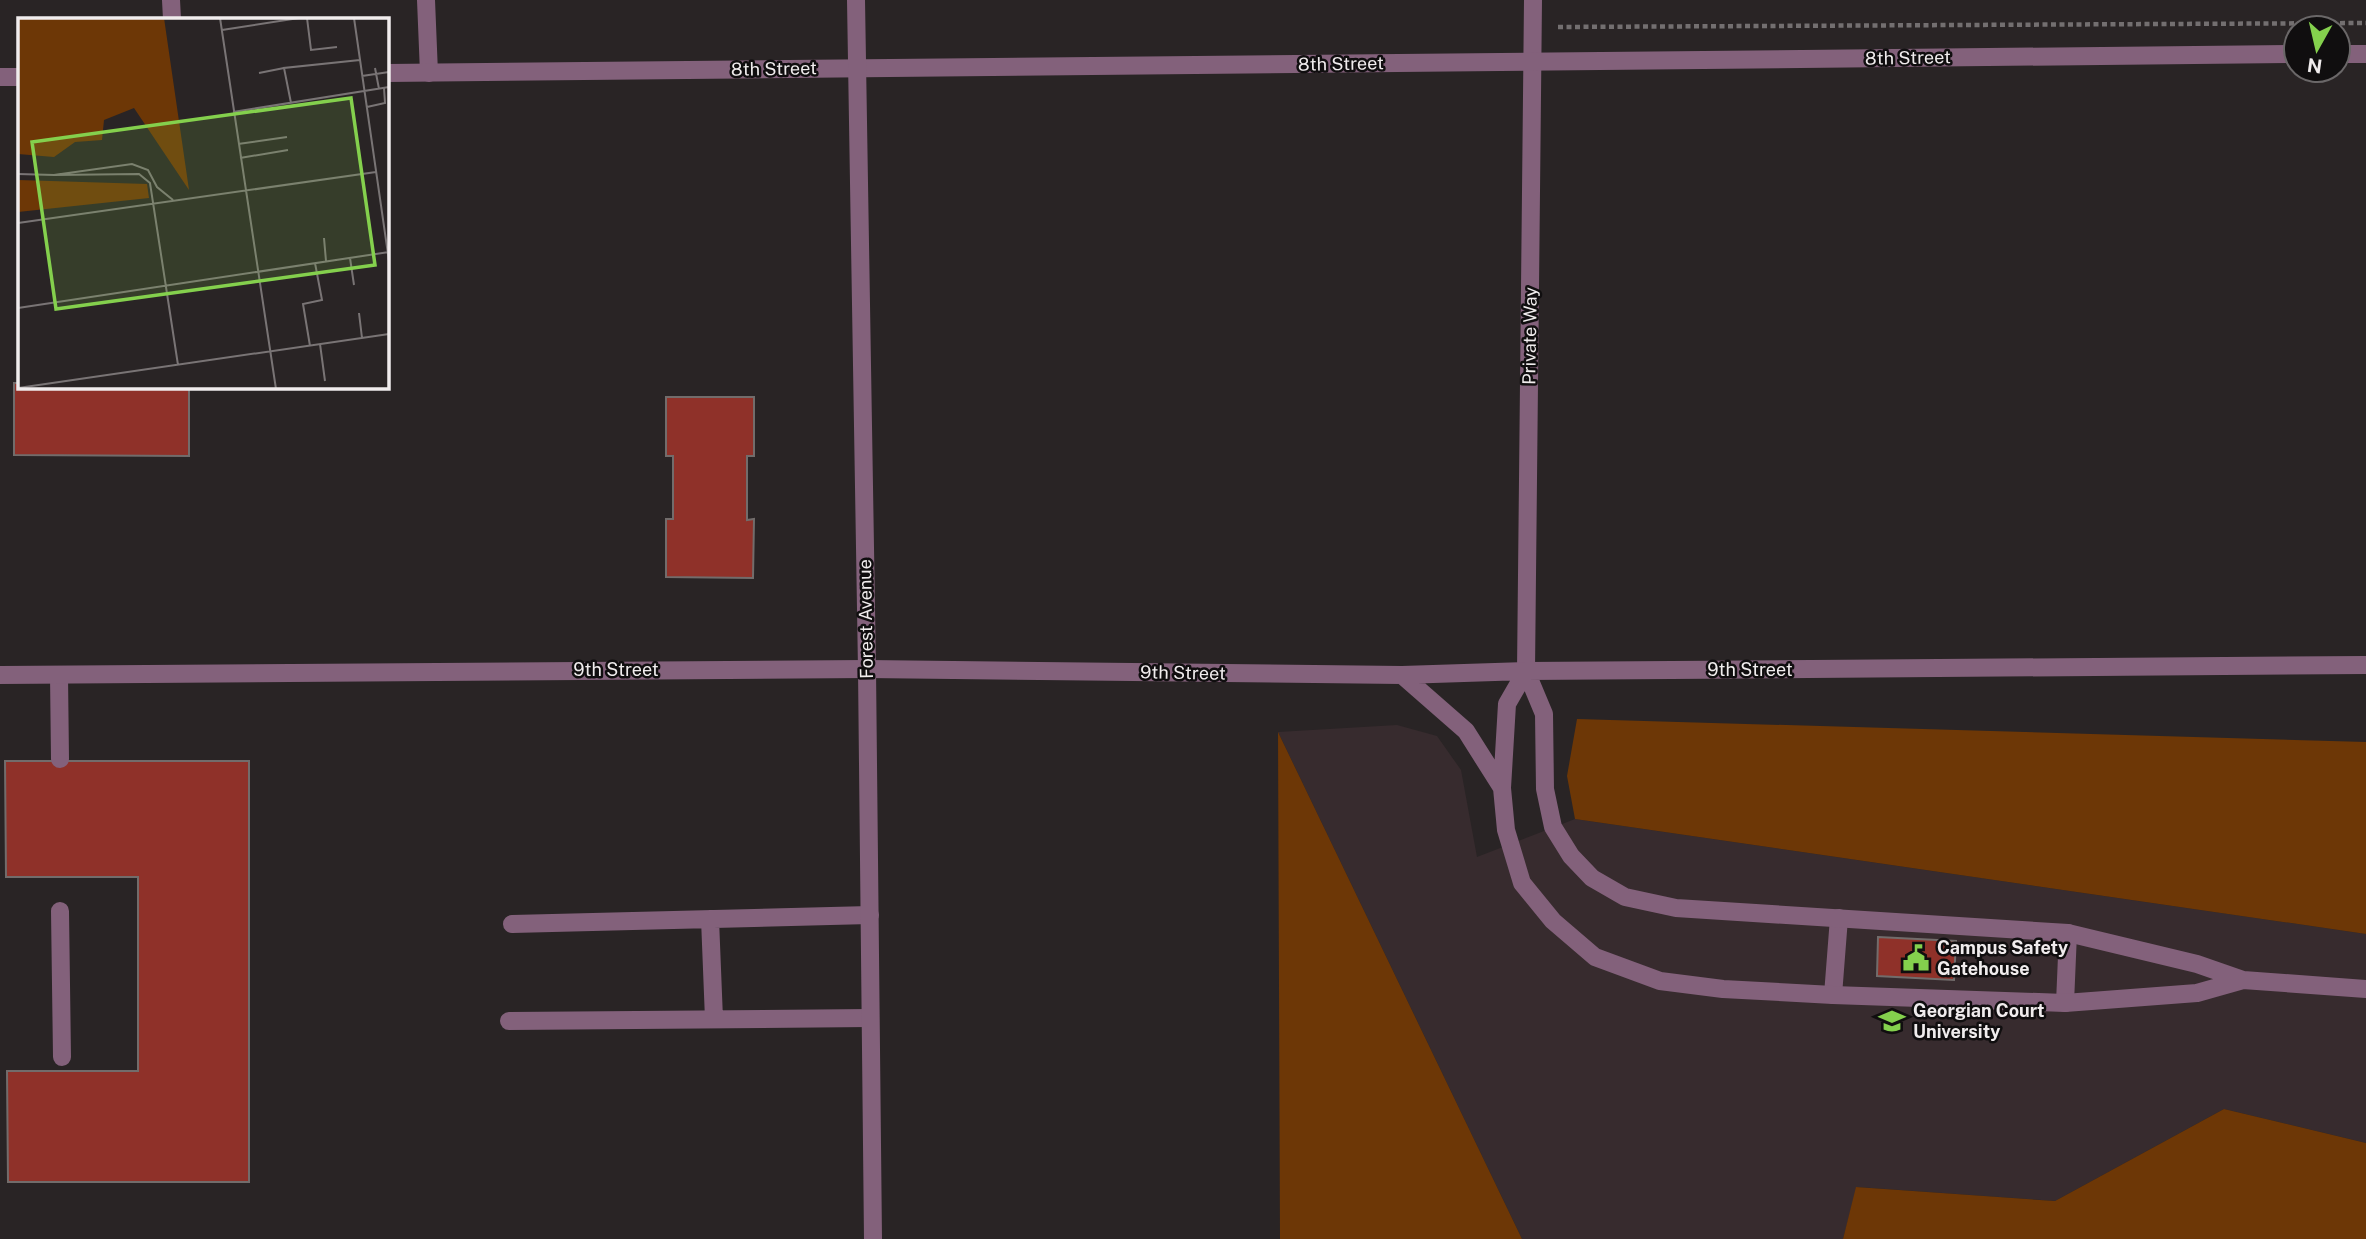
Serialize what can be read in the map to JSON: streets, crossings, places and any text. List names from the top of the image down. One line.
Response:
{"streets":{"street":["8th Street","Private Way","Forest Avenue","9th Street"]},"crossings":[["8th Street","Private Way"],["8th Street","Forest Avenue"],["Private Way","9th Street"],["Forest Avenue","9th Street"]],"places":{"public building":["Campus Safety Gatehouse"],"school or university":["Georgian Court University"]},"north":"bottom"}
